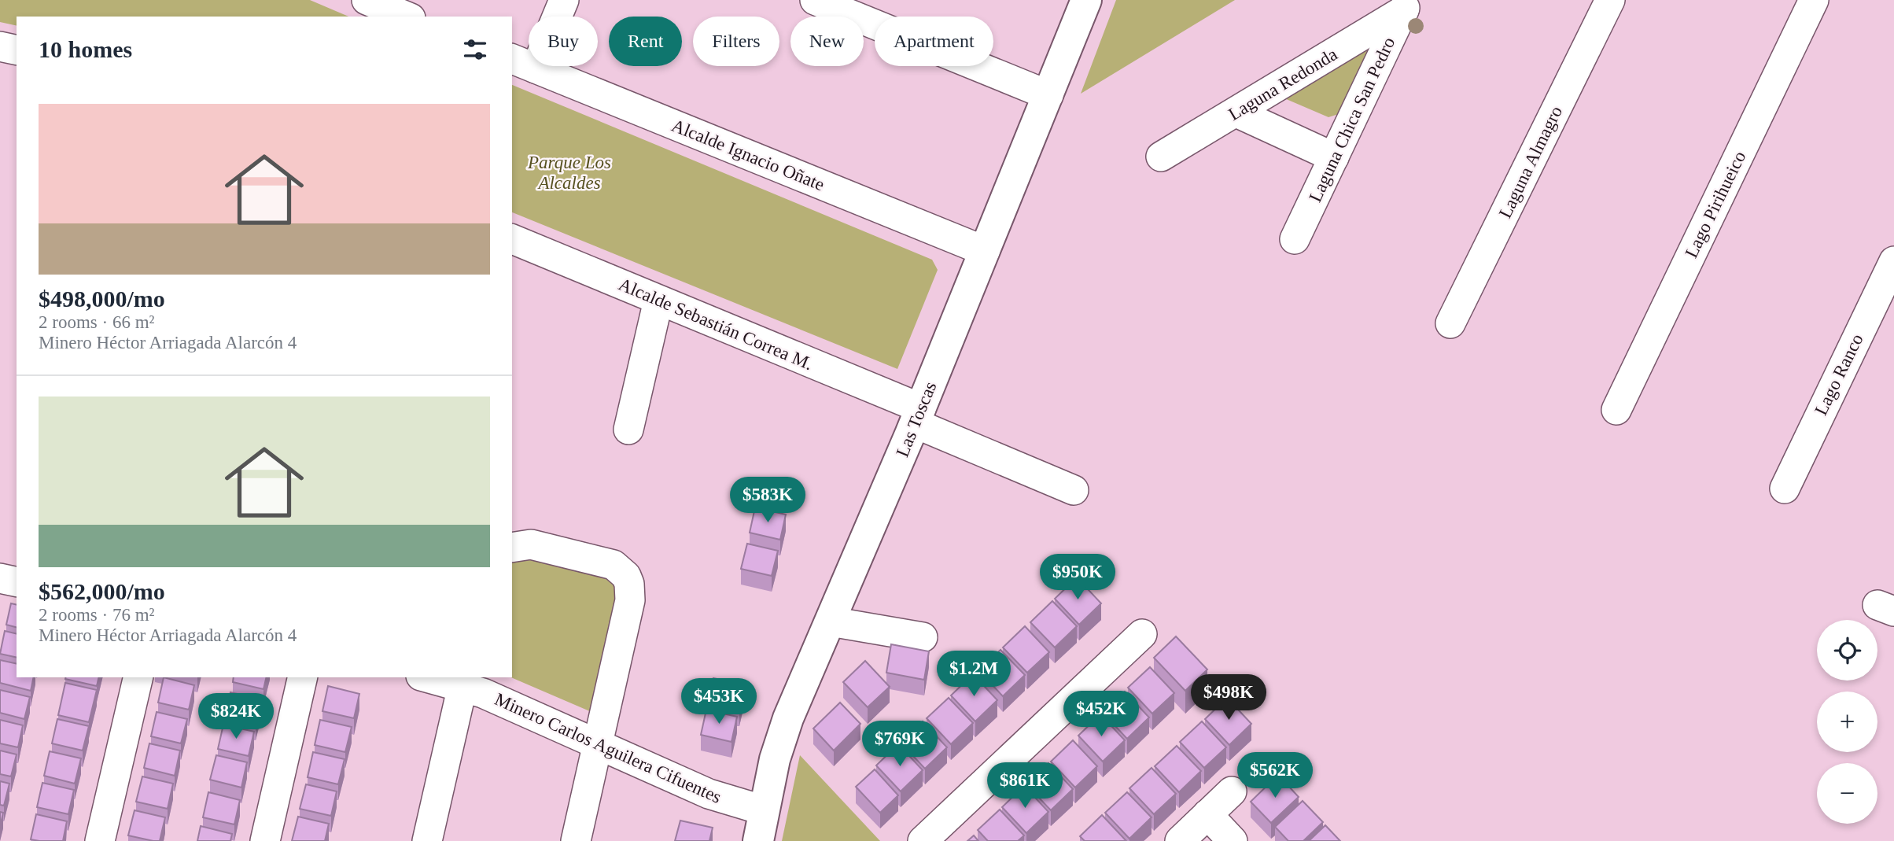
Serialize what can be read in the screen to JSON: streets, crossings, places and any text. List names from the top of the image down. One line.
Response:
{"streets":{"street":["Laguna Redonda","Laguna Chica San Pedro","Alcalde Ignacio Oñate","Laguna Almagro","Lago Pirihueico","Alcalde Sebastián Correa M.","Lago Ranco","Las Toscas","Minero Carlos Aguilera Cifuentes"]},"crossings":[["Laguna Redonda","Laguna Chica San Pedro"],["Alcalde Ignacio Oñate","Las Toscas"],["Alcalde Sebastián Correa M.","Las Toscas"],["Las Toscas","Minero Carlos Aguilera Cifuentes"]],"parks":["Parque Los Alcaldes"],"page":{"chip":["Buy","Rent","Filters","New","Apartment"],"heading":"10 homes","list":[{"name":"$498,000/mo","note":"2 rooms · 66 m² · Minero Héctor Arriagada Alarcón 4"},{"name":"$562,000/mo","note":"2 rooms · 76 m² · Minero Héctor Arriagada Alarcón 4"}],"price":["$583K","$950K","$1.2M","$498K","$453K","$452K","$824K","$769K","$562K","$861K"],"map_buttons":["+","−"]}}
